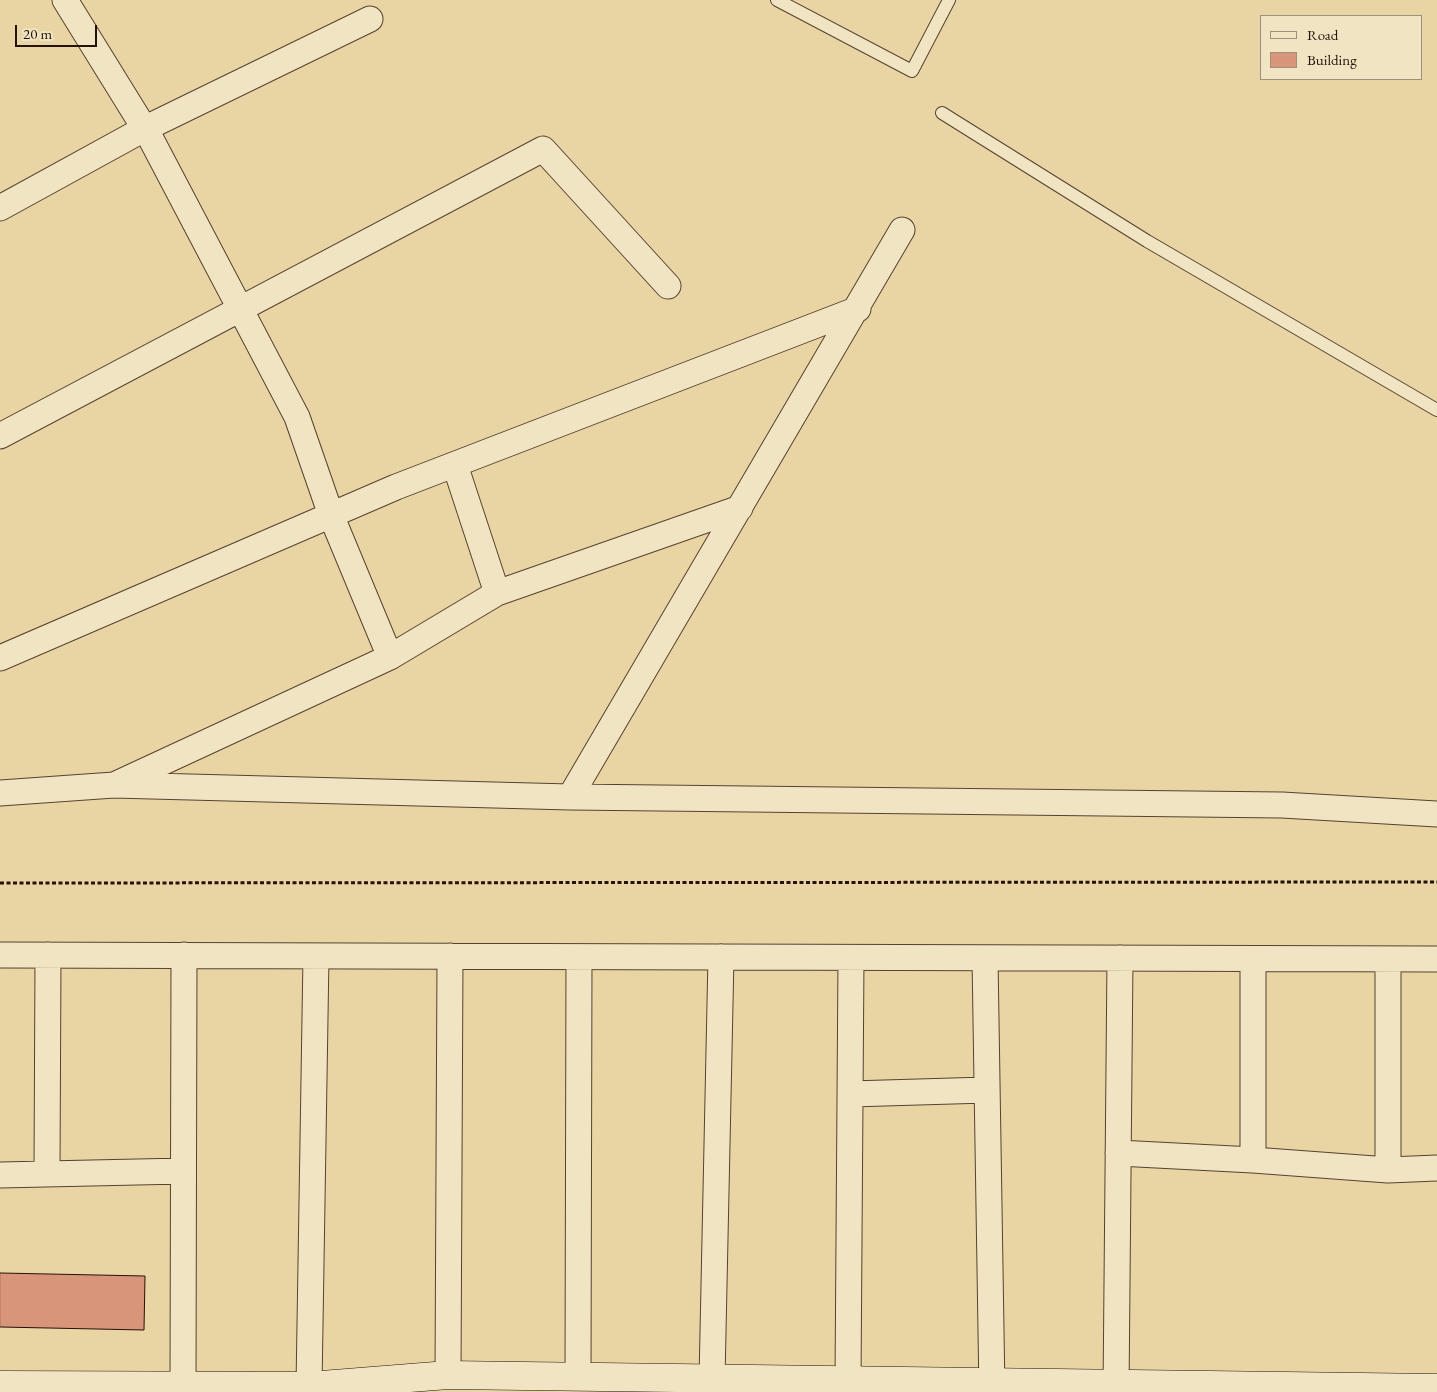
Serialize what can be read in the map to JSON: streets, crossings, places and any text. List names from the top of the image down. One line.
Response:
{"legend":["Road","Building"],"scale_bar":"20 m"}
